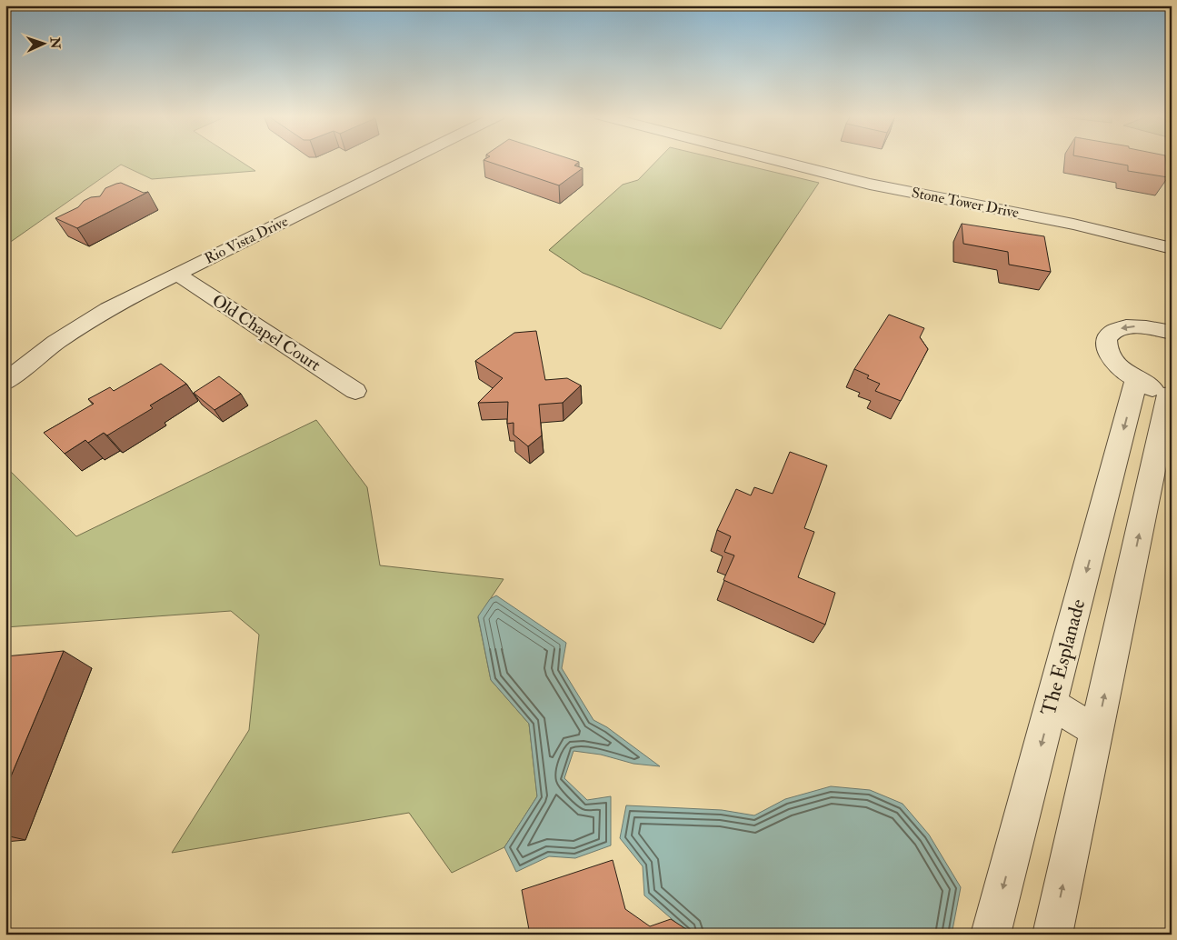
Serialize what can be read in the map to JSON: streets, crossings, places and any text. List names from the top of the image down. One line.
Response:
{"streets":{"street":["Stone Tower Drive","Rio Vista Drive","Old Chapel Court","The Esplanade"]},"crossings":[["Rio Vista Drive","Old Chapel Court"]],"north":"right"}
